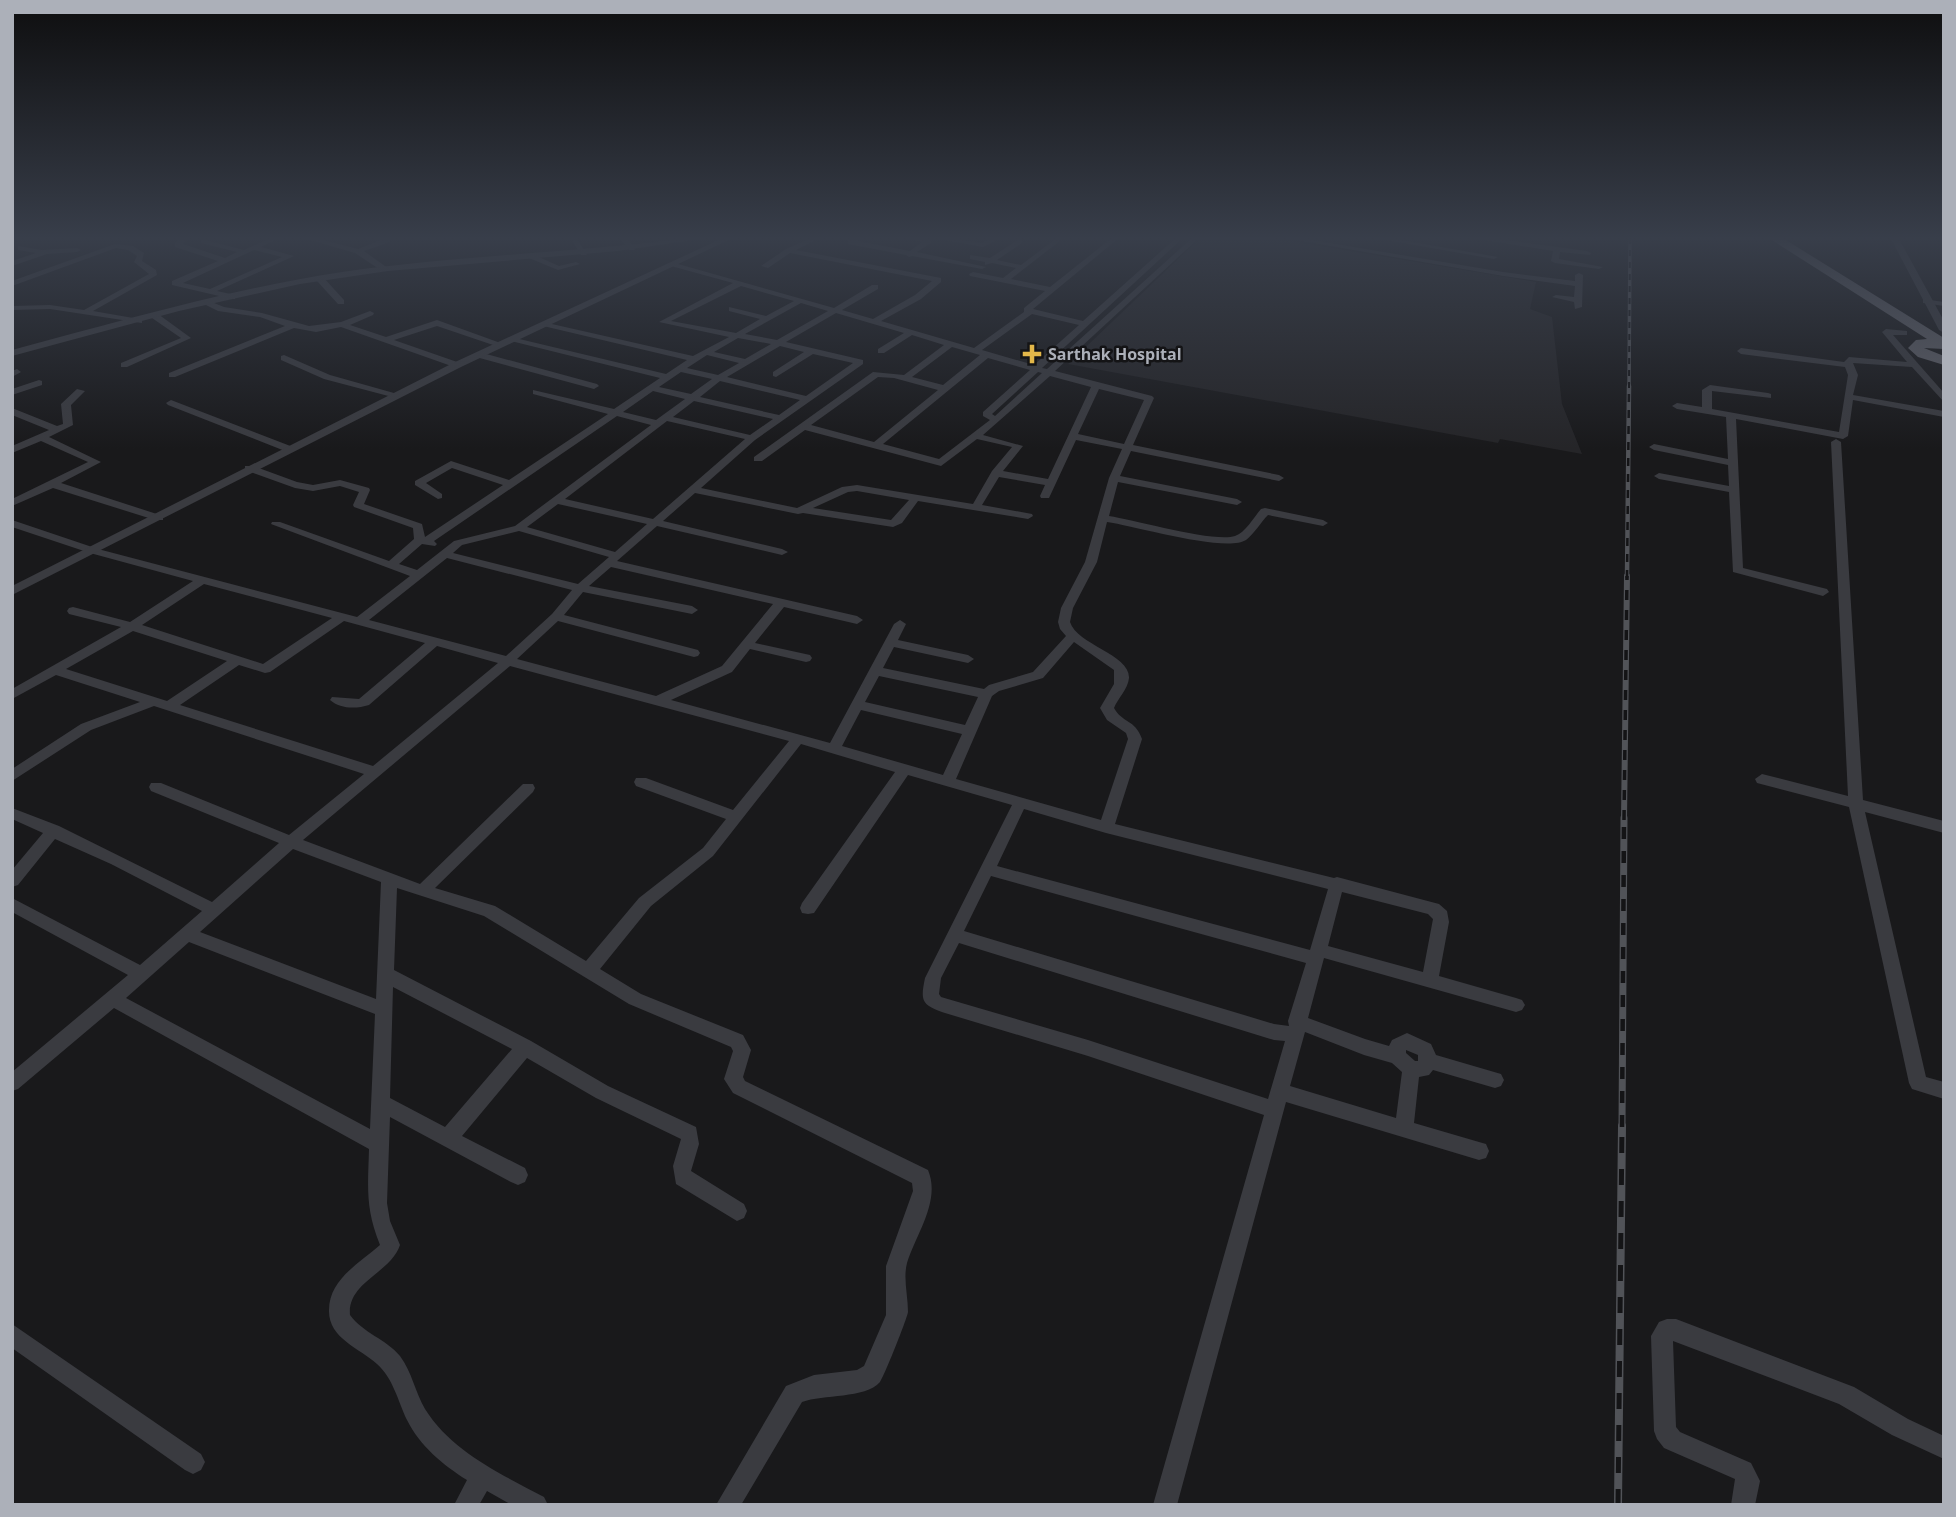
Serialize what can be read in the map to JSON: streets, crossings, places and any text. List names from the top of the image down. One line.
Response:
{"places":{"health":["Sarthak Hospital"]}}
